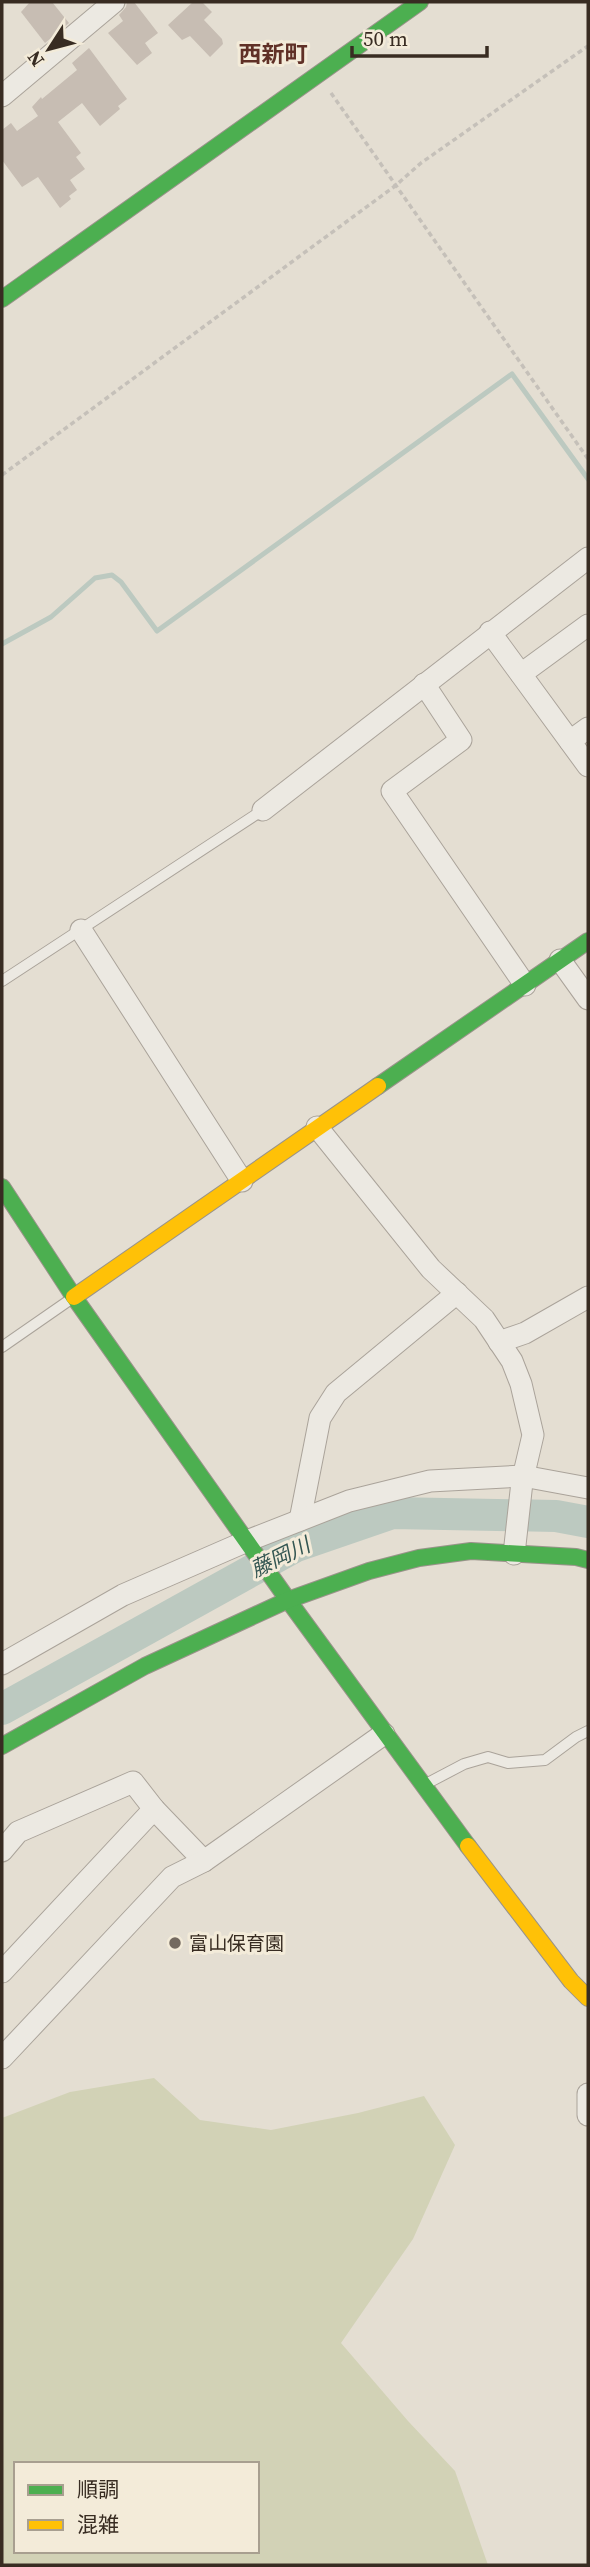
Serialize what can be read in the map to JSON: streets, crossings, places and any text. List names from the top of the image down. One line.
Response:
{"districts":["西新町"],"water":["藤岡川"],"places":["富山保育園"],"legend":["順調","混雑"],"scale_bar":"50 m","north":"bottom left"}
